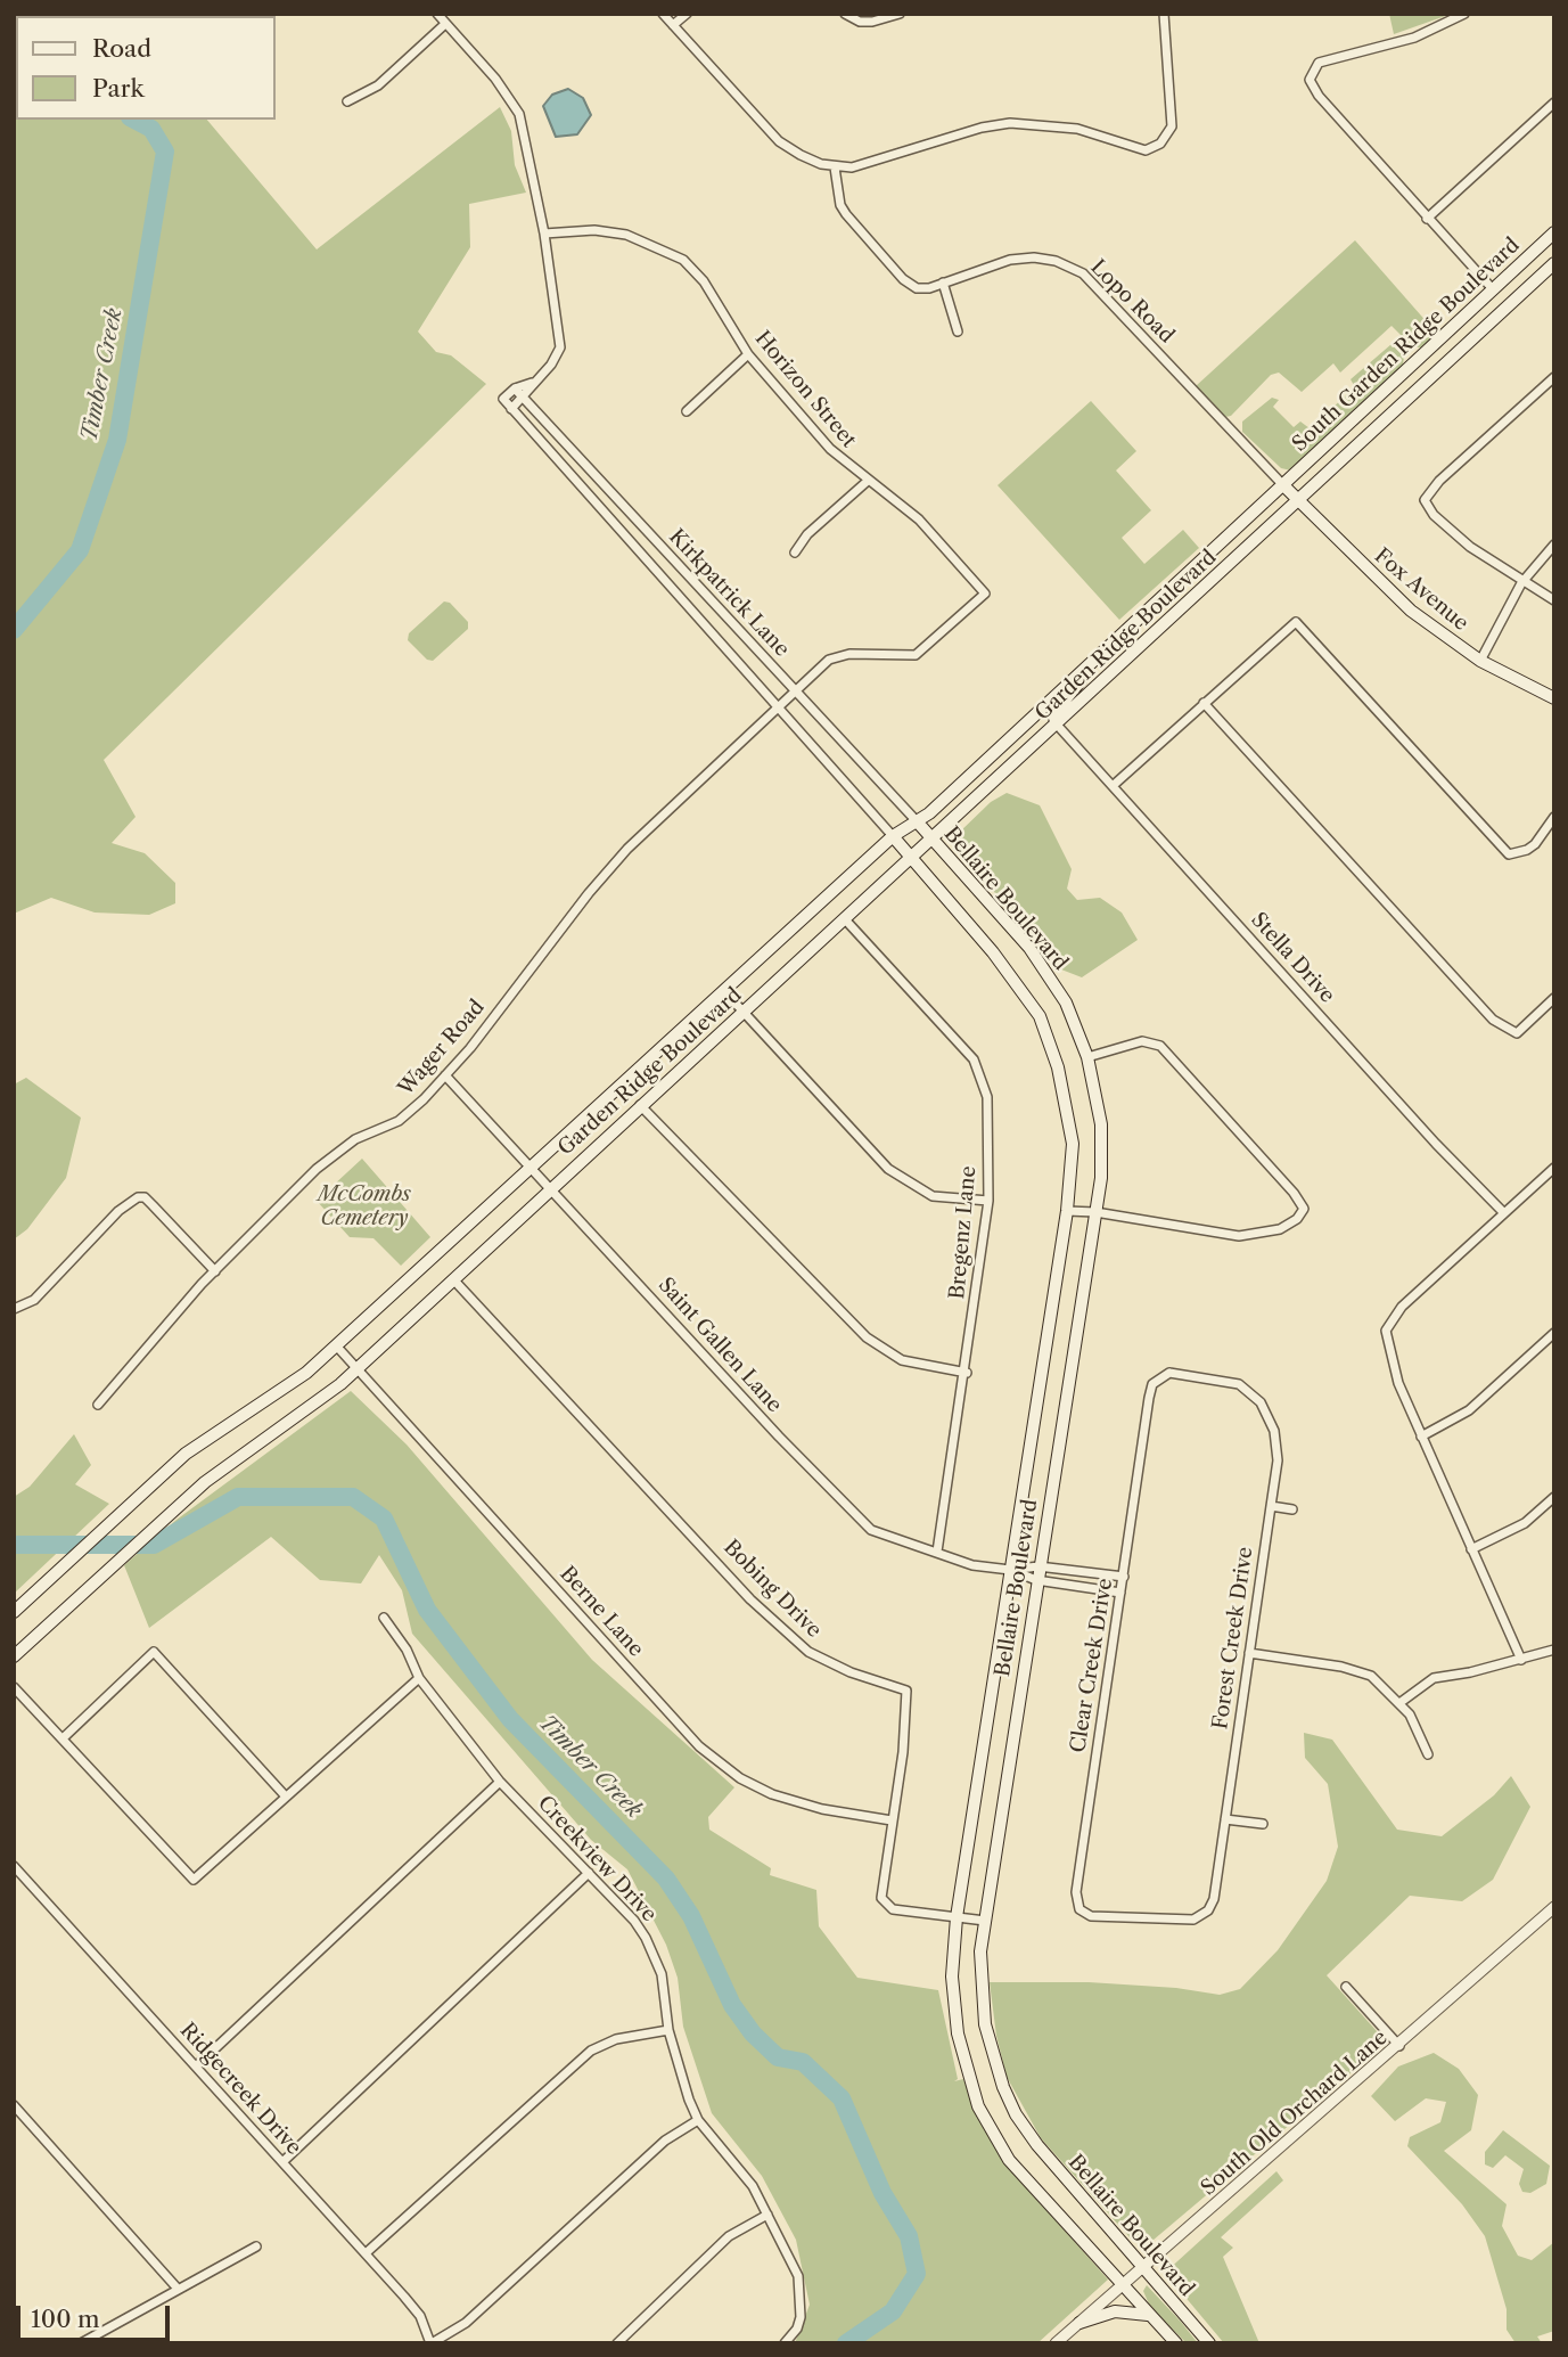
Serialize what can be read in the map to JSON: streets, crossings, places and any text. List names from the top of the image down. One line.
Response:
{"streets":{"main road":["South Garden Ridge Boulevard","Fox Avenue","Garden Ridge Boulevard","Bellaire Boulevard"],"street":["Lopo Road","Horizon Street","Kirkpatrick Lane","Stella Drive","Wager Road","Bregenz Lane","Saint Gallen Lane","Bobing Drive","Berne Lane","Forest Creek Drive","Clear Creek Drive","Creekview Drive","Ridgecreek Drive","South Old Orchard Lane"]},"crossings":[["Lopo Road","South Garden Ridge Boulevard"],["Lopo Road","Fox Avenue"],["Lopo Road","Garden Ridge Boulevard"],["South Garden Ridge Boulevard","Fox Avenue"],["South Garden Ridge Boulevard","Garden Ridge Boulevard"],["Horizon Street","Wager Road"],["Fox Avenue","Garden Ridge Boulevard"],["Kirkpatrick Lane","Garden Ridge Boulevard"],["Kirkpatrick Lane","Bellaire Boulevard"],["Kirkpatrick Lane","Wager Road"],["Garden Ridge Boulevard","Bellaire Boulevard"],["Garden Ridge Boulevard","Stella Drive"],["Garden Ridge Boulevard","Bregenz Lane"],["Garden Ridge Boulevard","Saint Gallen Lane"],["Garden Ridge Boulevard","Bobing Drive"],["Garden Ridge Boulevard","Berne Lane"],["Bellaire Boulevard","Saint Gallen Lane"],["Bellaire Boulevard","Bobing Drive"],["Bellaire Boulevard","South Old Orchard Lane"],["Wager Road","Saint Gallen Lane"],["Bregenz Lane","Saint Gallen Lane"],["Bobing Drive","Berne Lane"],["Forest Creek Drive","Clear Creek Drive"]],"water":["Timber Creek"],"parks":["McCombs Cemetery"],"legend":["Road","Park"],"scale_bar":"100 m"}
